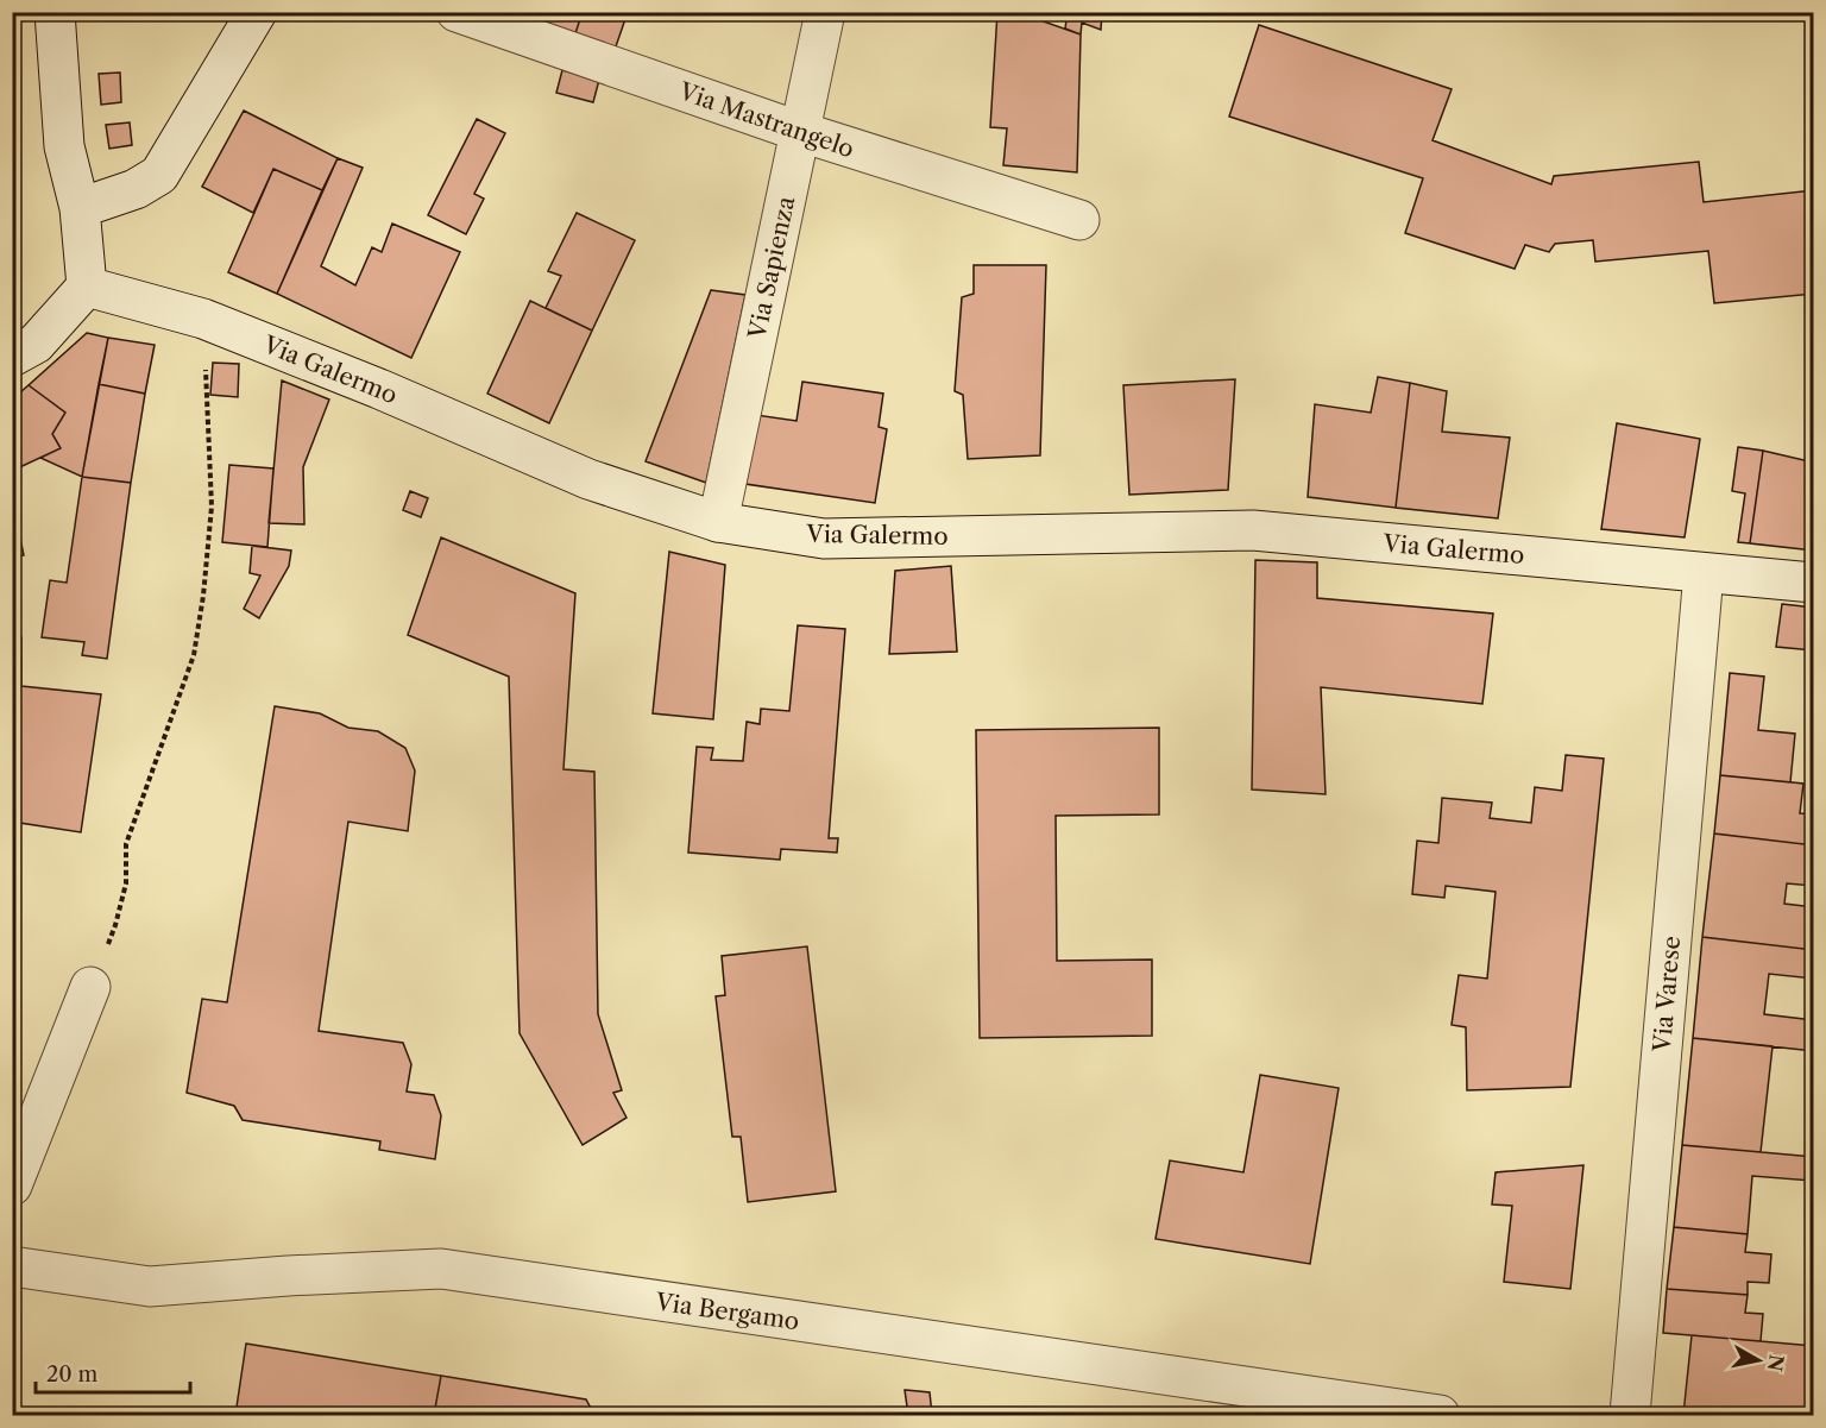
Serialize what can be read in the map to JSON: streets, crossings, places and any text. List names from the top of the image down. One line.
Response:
{"streets":{"street":["Via Mastrangelo","Via Sapienza","Via Galermo","Via Varese","Via Bergamo"]},"crossings":[["Via Mastrangelo","Via Sapienza"],["Via Sapienza","Via Galermo"],["Via Galermo","Via Varese"]],"scale_bar":"20 m","north":"right"}
